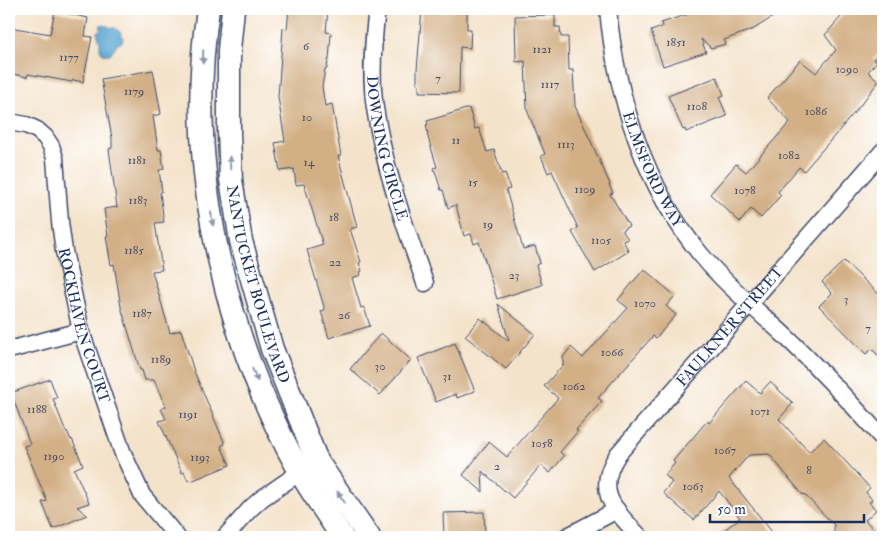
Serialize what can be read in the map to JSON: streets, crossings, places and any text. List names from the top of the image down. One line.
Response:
{"streets":{"street":["DOWNING CIRCLE","ELMSFORD WAY","NANTUCKET BOULEVARD","ROCKHAVEN COURT","FAULKNER STREET"]},"crossings":[["ELMSFORD WAY","FAULKNER STREET"]],"house_numbers":["1851","6","1121","1177","1090","7","1117","1179","1108","1086","10","11","1113","1082","1181","14","15","1109","1078","1183","18","19","1105","1185","22","23","3","1070","1187","26","7","1066","1189","30","31","1062","1188","1071","1191","1058","1067","1190","1193","2","8","1063"],"scale_bar":"50 m"}
